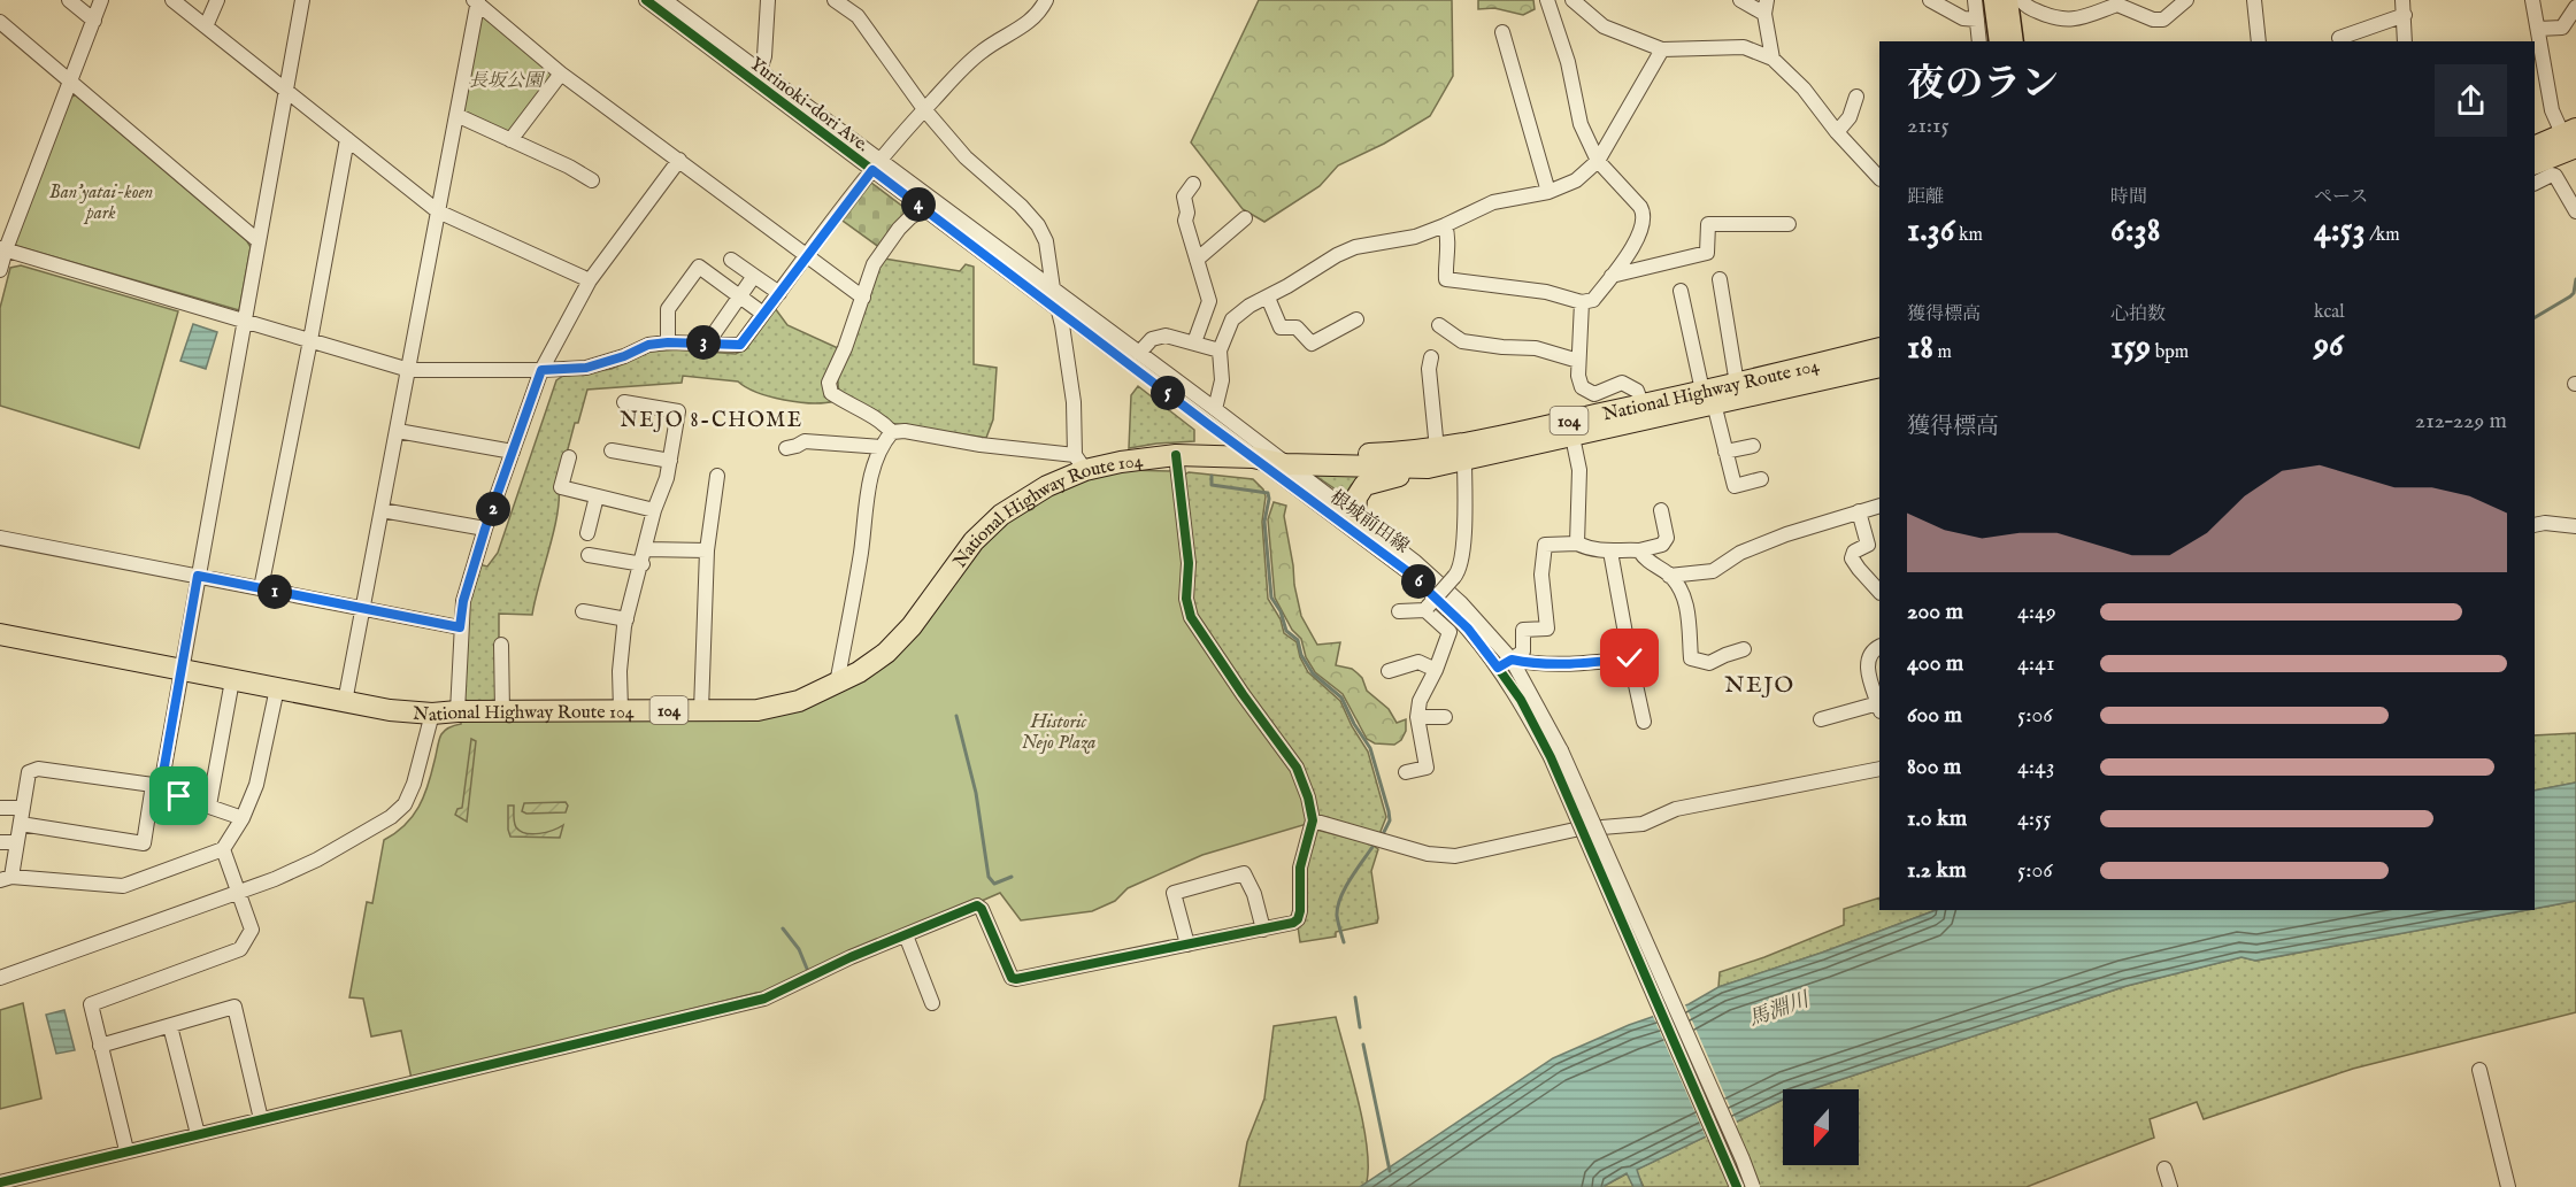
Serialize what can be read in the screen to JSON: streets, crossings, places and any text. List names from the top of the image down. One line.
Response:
{"streets":{"highway":["National Highway Route 104","104"],"street":["Yurinoki-dori Ave.","根城前田線"]},"crossings":[["Yurinoki-dori Ave.","National Highway Route 104"],["Yurinoki-dori Ave.","根城前田線"],["National Highway Route 104","根城前田線"]],"districts":["NEJO 8-CHOME","NEJO"],"water":["馬淵川"],"parks":["長坂公園","Ban'yatai-koen park","Historic Nejo Plaza"],"north":"bottom","page":{"heading":["夜のラン","21:15"],"stats":[["距離","1.36 km"],["時間","6:38"],["ペース","4:53 /km"],["獲得標高","18 m"],["心拍数","159 bpm"],["kcal","96"]],"pins":["4","3","5","2","6","1"],"chart":["獲得標高","212–229 m"],"list":[{"name":"200 m","note":"4:49"},{"name":"400 m","note":"4:41"},{"name":"600 m","note":"5:06"},{"name":"800 m","note":"4:43"},{"name":"1.0 km","note":"4:55"},{"name":"1.2 km","note":"5:06"}]}}
